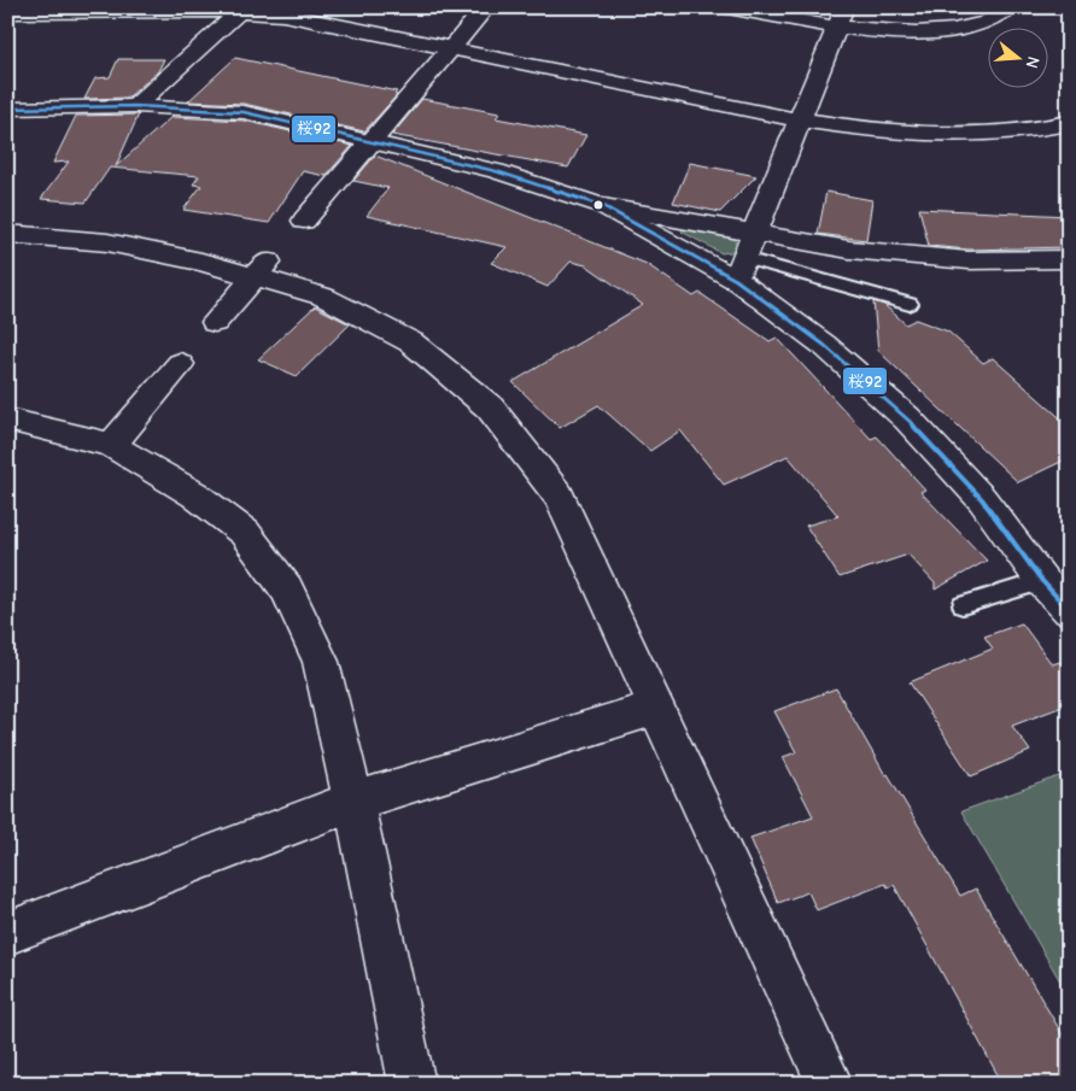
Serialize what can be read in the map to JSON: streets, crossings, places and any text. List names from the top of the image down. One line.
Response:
{"lines":["transit line 桜92"],"north":"right"}
